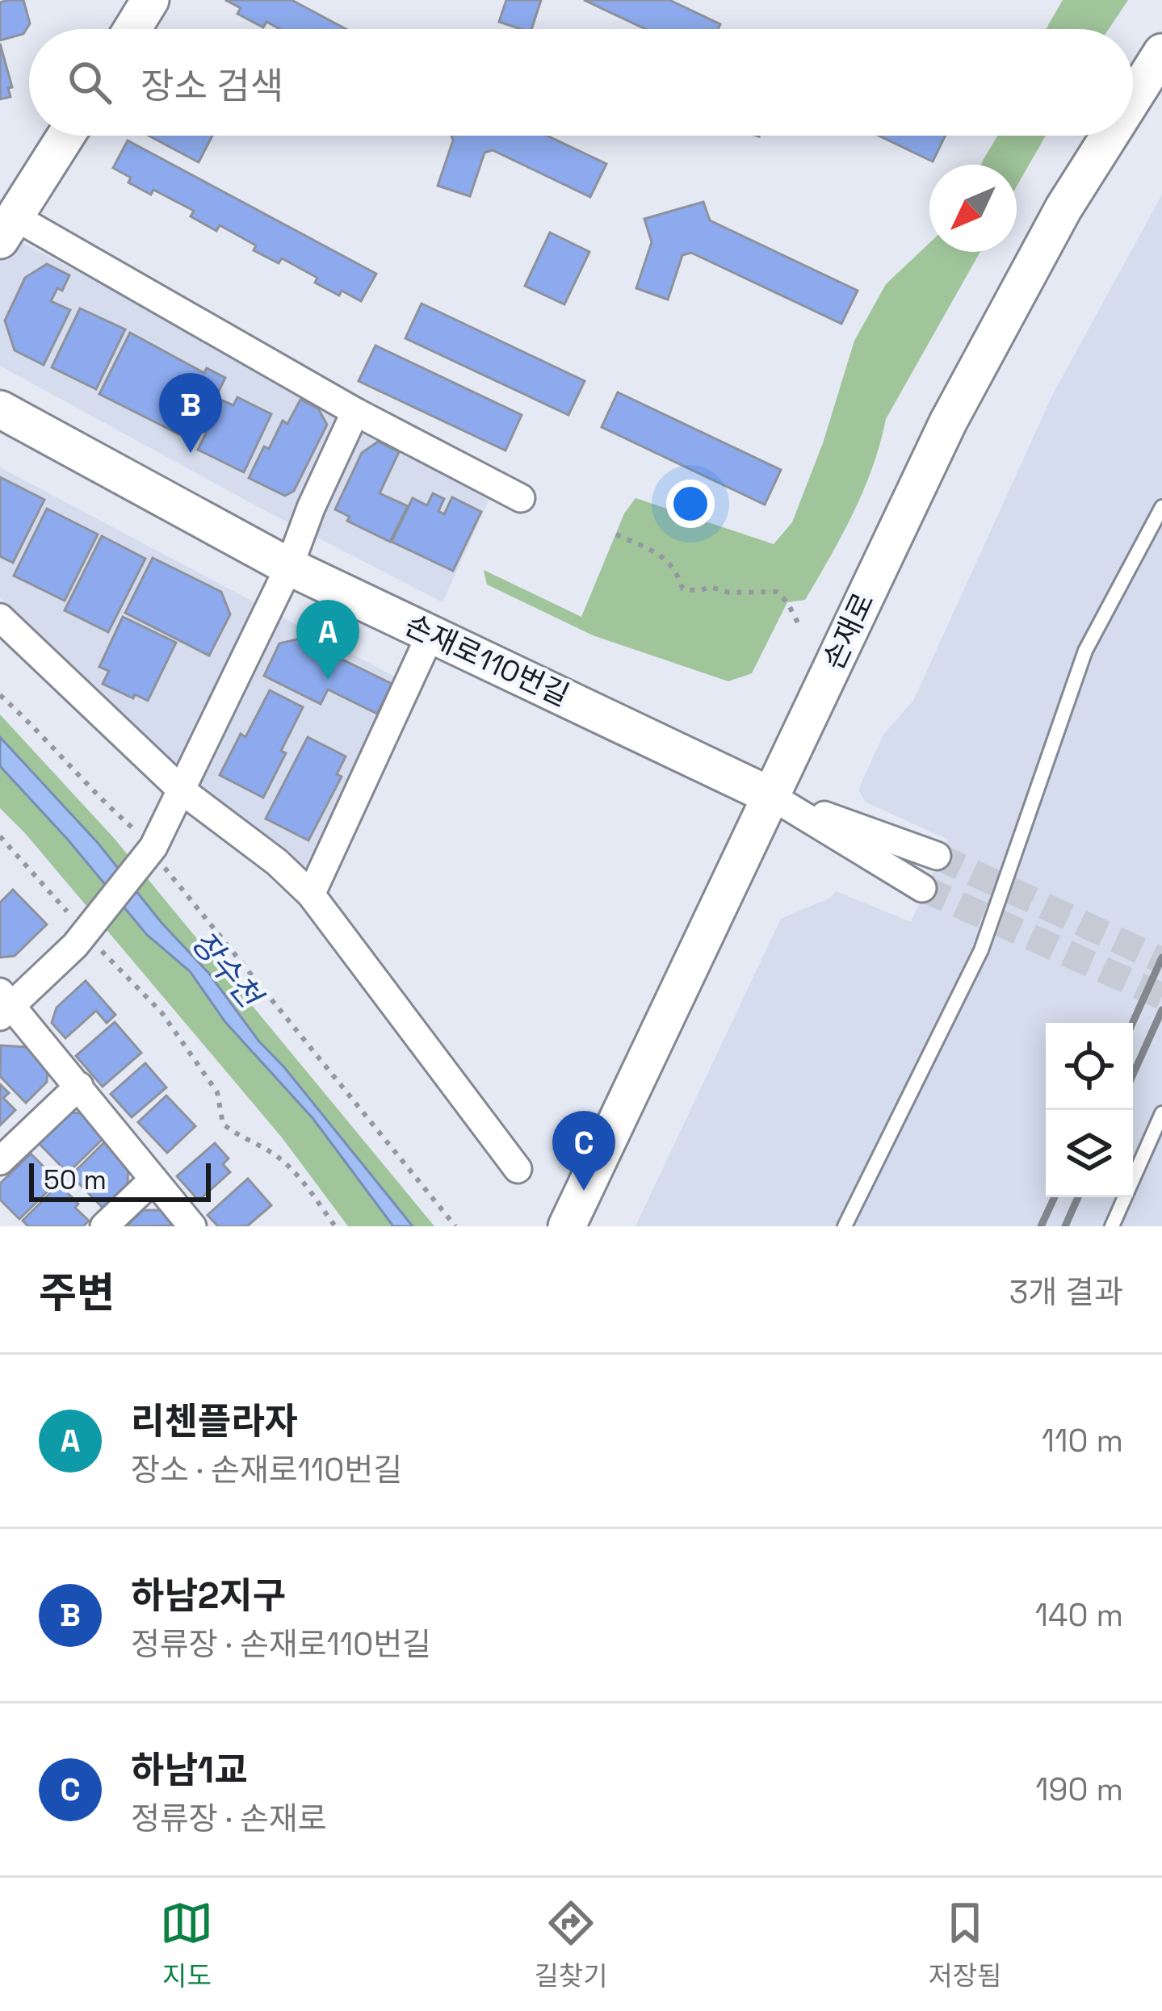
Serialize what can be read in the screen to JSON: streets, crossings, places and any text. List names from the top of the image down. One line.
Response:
{"streets":{"main road":["손재로","손재로110번길"]},"crossings":[["손재로","손재로110번길"]],"water":["장수천"],"scale_bar":"50 m","north":"bottom left","page":{"search":"장소 검색","pins":["B","A","C"],"scale":"50 m","heading":["주변","3개 결과"],"list":[{"mark":"A","name":"리첸플라자","note":"장소 · 손재로110번길","value":"110 m"},{"mark":"B","name":"하남2지구","note":"정류장 · 손재로110번길","value":"140 m"},{"mark":"C","name":"하남1교","note":"정류장 · 손재로","value":"190 m"}],"nav":["지도","길찾기","저장됨"]}}
